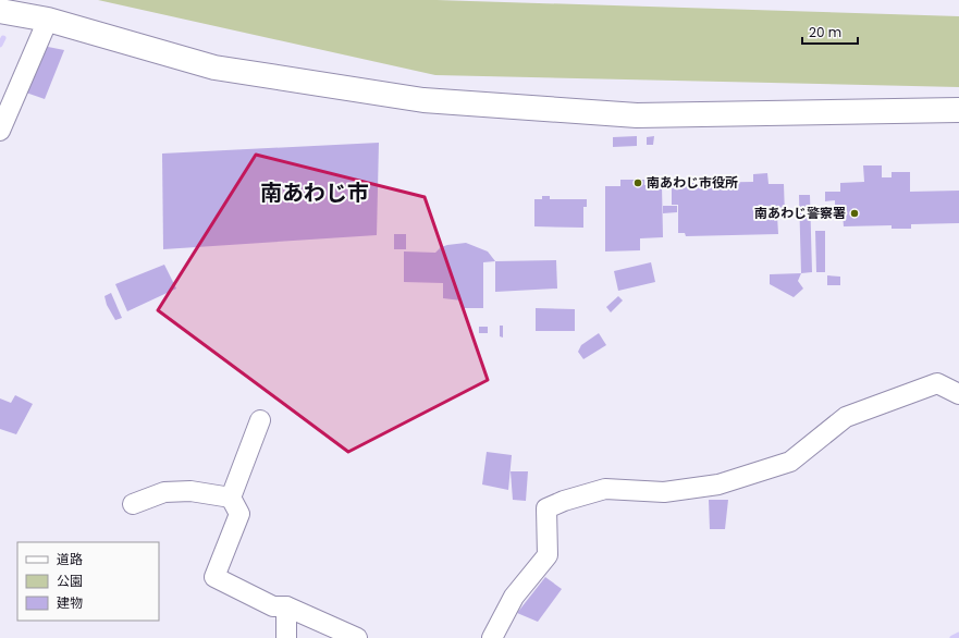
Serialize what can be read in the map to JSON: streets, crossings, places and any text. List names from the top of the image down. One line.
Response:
{"districts":["南あわじ市"],"places":["南あわじ市役所","南あわじ警察署"],"legend":["道路","公園","建物"],"scale_bar":"20 m"}
